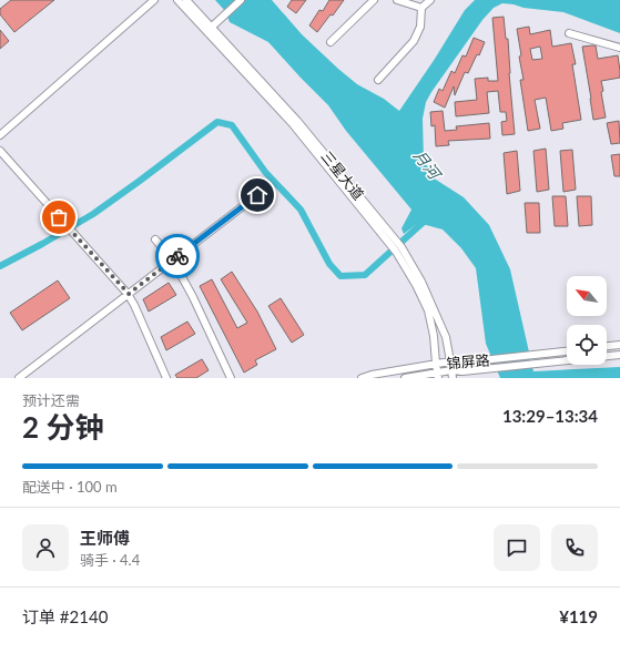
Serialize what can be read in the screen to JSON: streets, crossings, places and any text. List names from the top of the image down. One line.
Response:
{"streets":{"street":["三星大道","锦屏路"]},"crossings":[["三星大道","锦屏路"]],"water":["月河"],"north":"top left","page":{"heading":["2 分钟","预计还需","13:29–13:34"],"panel":["王师傅","骑手 · 4.4","订单 #2140","¥119"],"bar":"配送中 · 100 m"}}
